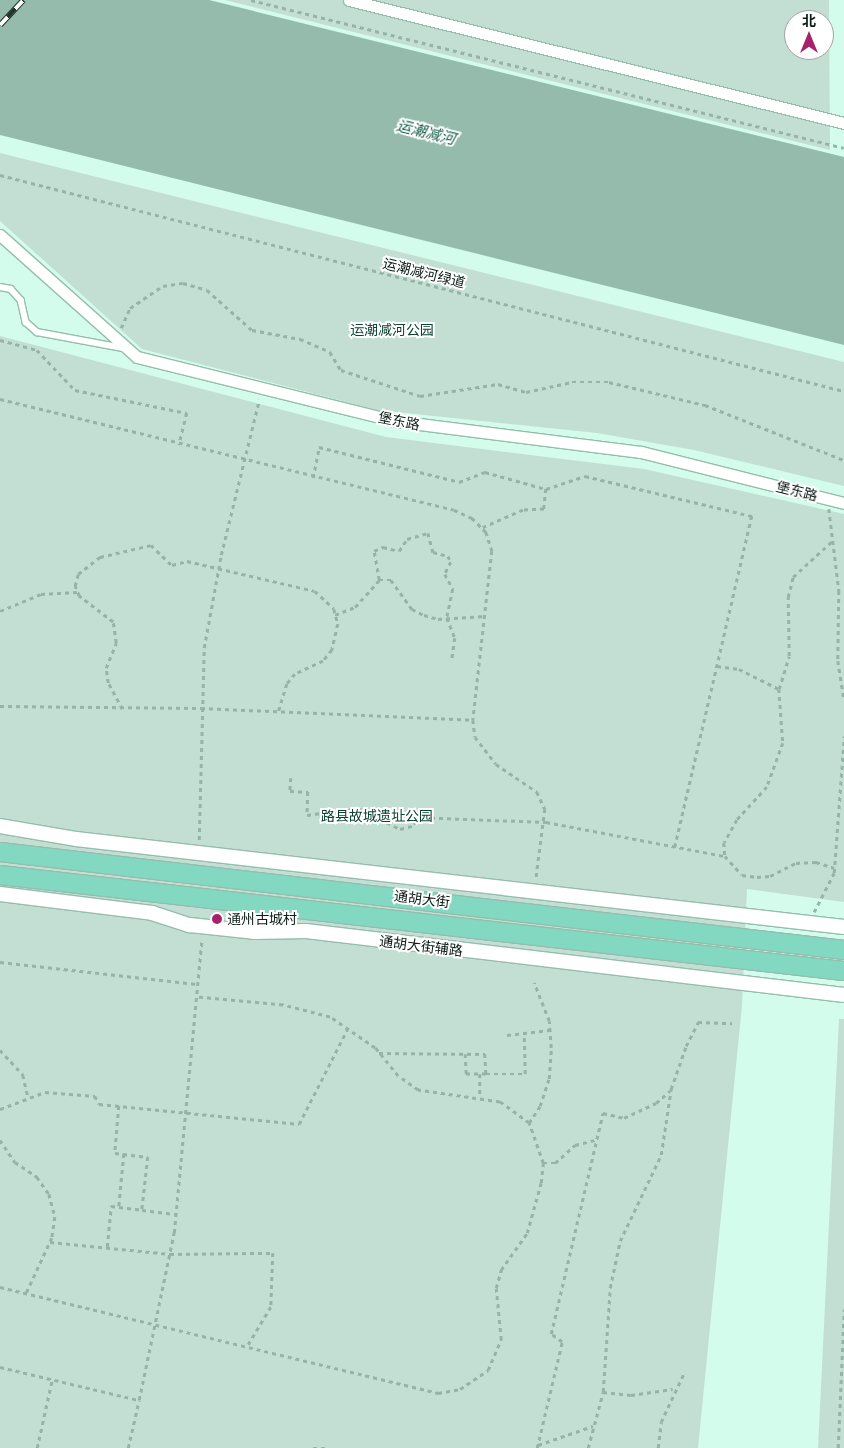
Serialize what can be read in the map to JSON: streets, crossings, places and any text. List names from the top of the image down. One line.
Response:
{"streets":{"main road":["通胡大街"],"street":["堡东路","通胡大街辅路"],"path":["运潮减河绿道"]},"water":["运潮减河"],"parks":["运潮减河公园","路县故城遗址公园"],"places":["通州古城村"],"north":"top"}
